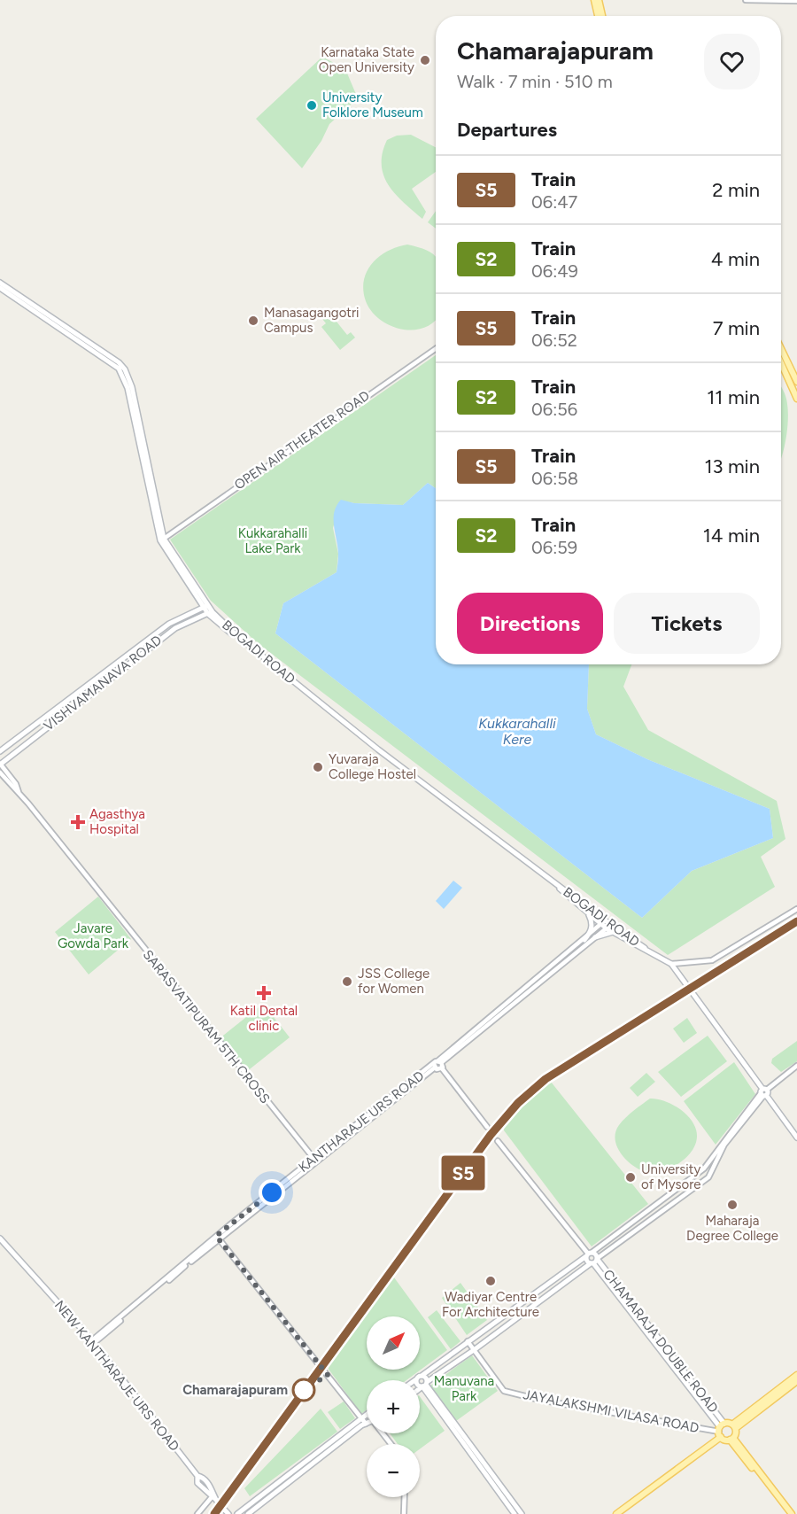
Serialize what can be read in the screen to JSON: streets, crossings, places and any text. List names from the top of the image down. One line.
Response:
{"streets":{"main road":["BOGADI ROAD","VISHVAMANAVA ROAD","CHAMARAJA DOUBLE ROAD","NEW KANTHARAJE URS ROAD"],"street":["OPEN AIR THEATER ROAD","SARASVATIPURAM 5TH CROSS","KANTHARAJE URS ROAD","JAYALAKSHMI VILASA ROAD"]},"crossings":[["OPEN AIR THEATER ROAD","BOGADI ROAD"],["BOGADI ROAD","VISHVAMANAVA ROAD"],["VISHVAMANAVA ROAD","SARASVATIPURAM 5TH CROSS"],["SARASVATIPURAM 5TH CROSS","KANTHARAJE URS ROAD"],["KANTHARAJE URS ROAD","NEW KANTHARAJE URS ROAD"],["CHAMARAJA DOUBLE ROAD","JAYALAKSHMI VILASA ROAD"]],"water":["Kukkarahalli Kere"],"parks":["Kukkarahalli Lake Park","Javare Gowda Park","Manuvana Park"],"places":{"other":["Karnataka State Open University","University Folklore Museum","Manasagangotri Campus","Yuvaraja College Hostel","JSS College for Women","University of Mysore","Maharaja Degree College","Wadiyar Centre For Architecture","Chamarajapuram"],"health":["Agasthya Hospital","Katil Dental clinic"]},"north":"top right","page":{"on_map":"S5","heading":[["Chamarajapuram","Walk · 7 min · 510 m"],"Departures"],"list":[{"mark":"S5","name":"Train","note":"06:47","value":"2 min"},{"mark":"S2","name":"Train","note":"06:49","value":"4 min"},{"mark":"S5","name":"Train","note":"06:52","value":"7 min"},{"mark":"S2","name":"Train","note":"06:56","value":"11 min"},{"mark":"S5","name":"Train","note":"06:58","value":"13 min"},{"mark":"S2","name":"Train","note":"06:59","value":"14 min"}],"buttons":["Directions","Tickets"],"map_buttons":["+","−"]}}
